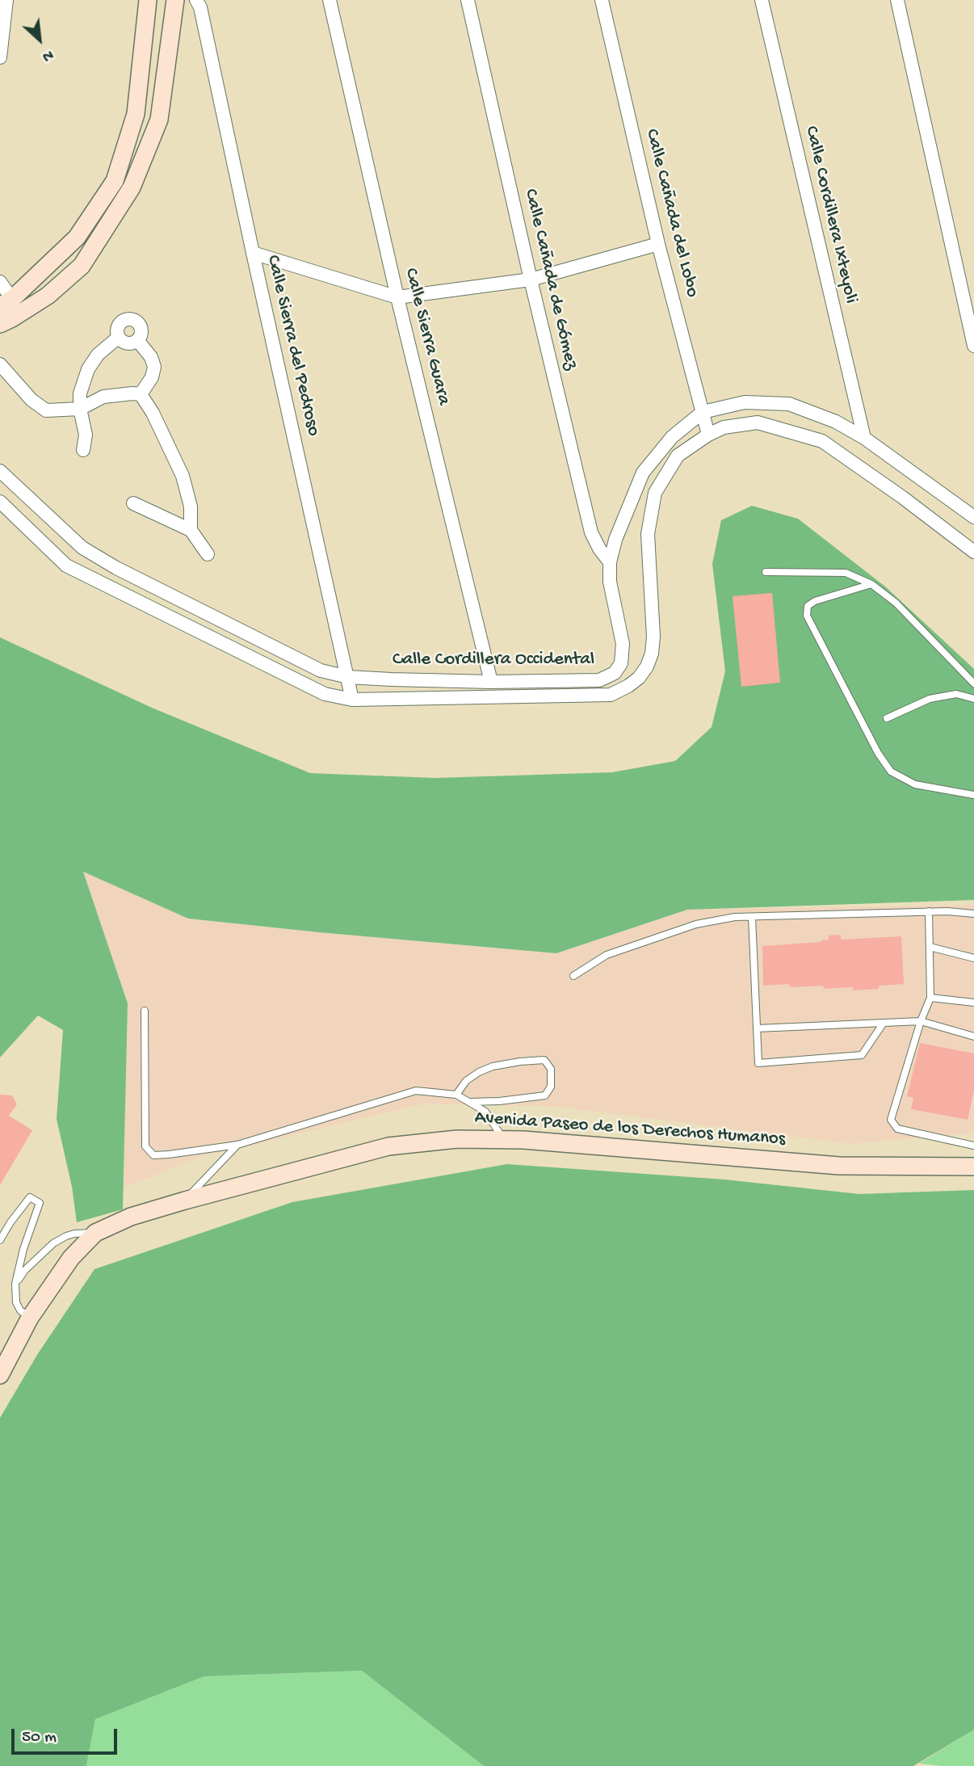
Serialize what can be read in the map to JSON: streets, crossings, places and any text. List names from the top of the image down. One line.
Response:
{"streets":{"main road":["Avenida Paseo de los Derechos Humanos"],"street":["Calle Cañada del Lobo","Calle Cordillera Ixteyoli","Calle Cañada de Gómez","Calle Sierra Guara","Calle Sierra del Pedroso","Calle Cordillera Occidental"]},"crossings":[["Calle Cañada del Lobo","Calle Cordillera Occidental"],["Calle Cordillera Ixteyoli","Calle Cordillera Occidental"],["Calle Cañada de Gómez","Calle Cordillera Occidental"],["Calle Sierra Guara","Calle Cordillera Occidental"],["Calle Sierra del Pedroso","Calle Cordillera Occidental"]],"scale_bar":"50 m","north":"bottom right"}
